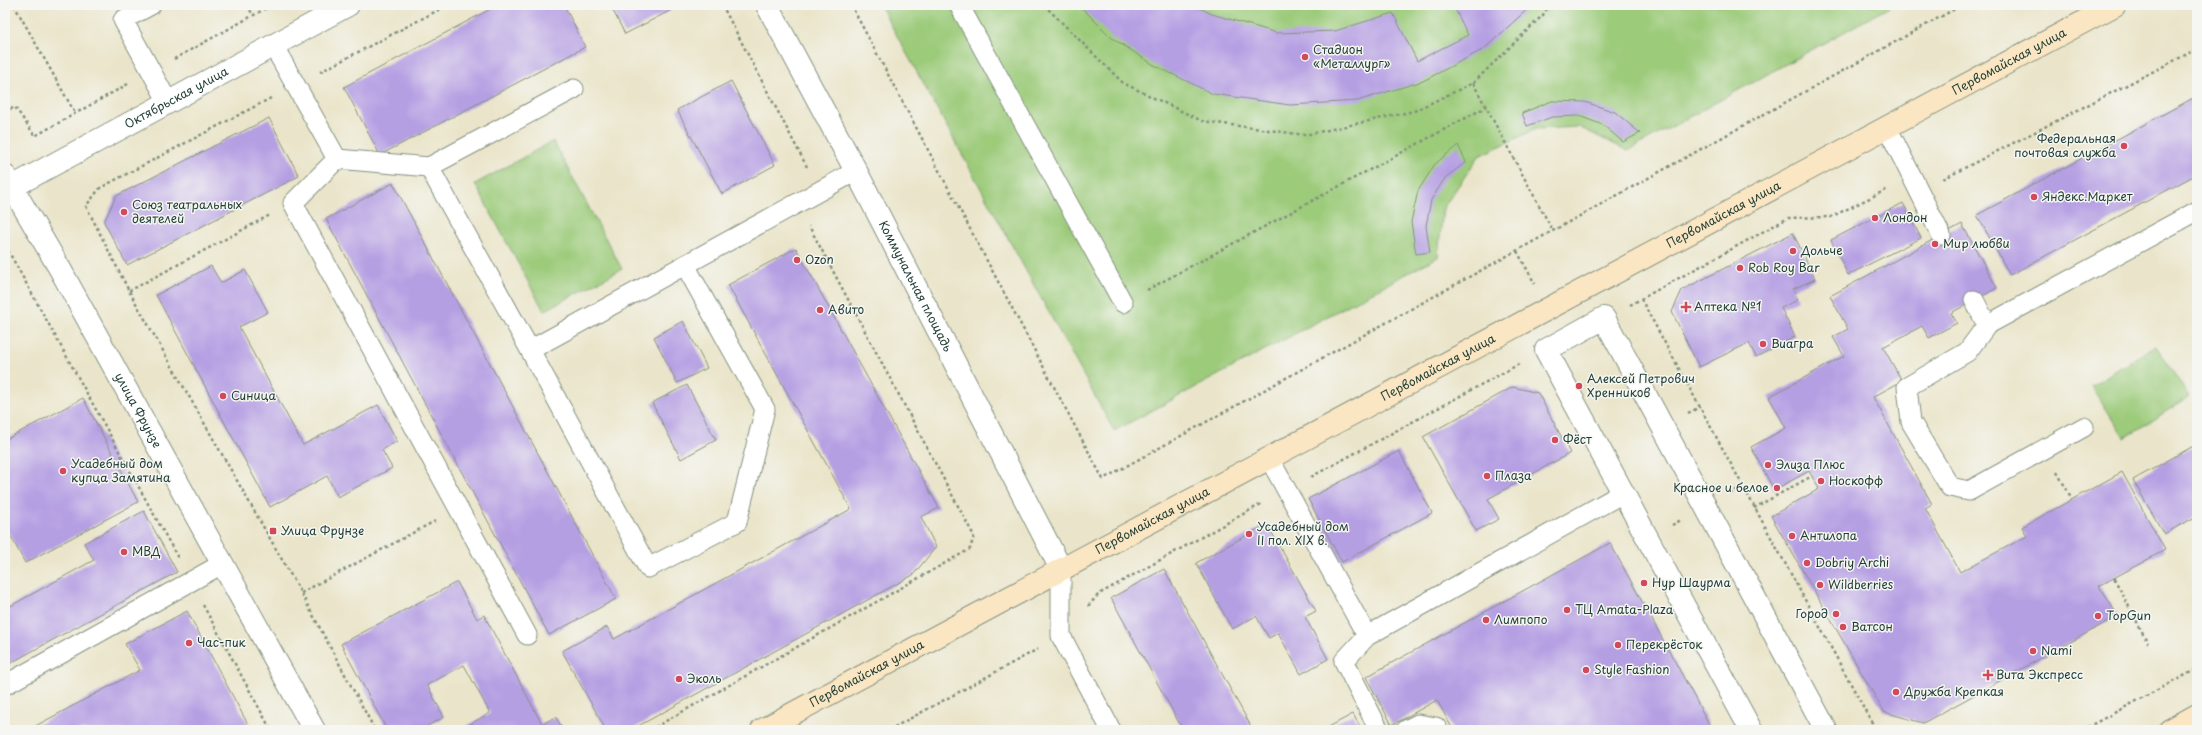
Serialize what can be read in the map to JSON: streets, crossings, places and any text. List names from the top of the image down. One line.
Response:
{"streets":{"main road":["Первомайская улица"],"street":["Октябрьская улица","Коммунальная площадь","улица Фрунзе"]},"crossings":[["Первомайская улица","Коммунальная площадь"],["Октябрьская улица","улица Фрунзе"]],"places":{"other":["Стадион «Металлург»","Федеральная почтовая служба","Яндекс.Маркет","Союз театральных деятелей","Лондон","Мир любви","Дольче","Ozon","Rob Roy Bar","Авито","Виагра","Алексей Петрович Хренников","Синица","Фёст","Элиза Плюс","Усадебный дом купца Замятина","Плаза","Носкофф","Красное и белое","Усадебный дом II пол. XIX в.","Антилопа","МВД","Dobriy Archi","Нур Шаурма","Wildberries","ТЦ Amata-Plaza","Город","TopGun","Лимпопо","Ватсон","Час-пик","Перекрёсток","Nami","Style Fashion","Эколь","Дружба Крепкая"],"health":["Аптека №1","Вита Экспресс"],"transit":["Улица Фрунзе"]}}
